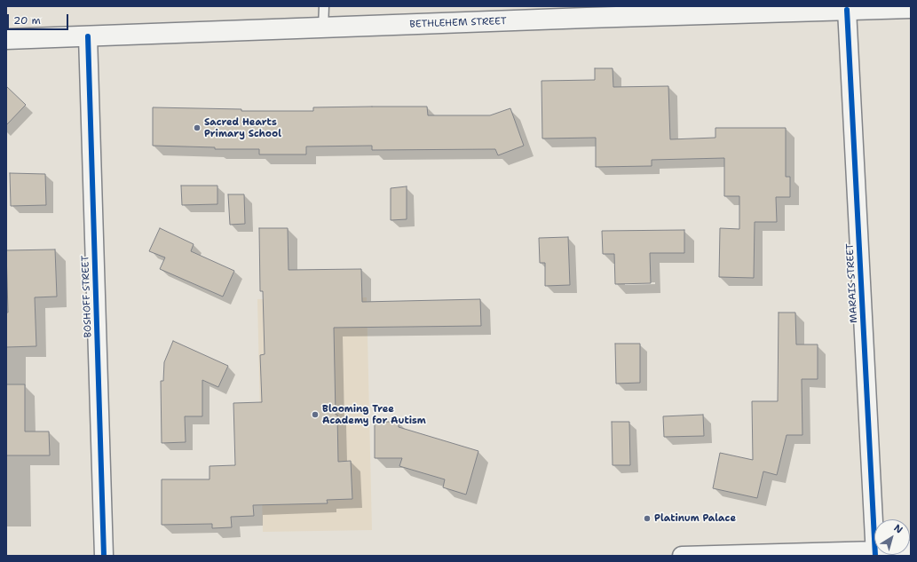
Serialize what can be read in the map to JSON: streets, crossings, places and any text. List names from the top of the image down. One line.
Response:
{"streets":{"main road":["BETHLEHEM STREET"],"street":["MARAIS STREET","BOSHOFF STREET"]},"crossings":[["BETHLEHEM STREET","MARAIS STREET"],["BETHLEHEM STREET","BOSHOFF STREET"]],"places":["Sacred Hearts Primary School","Blooming Tree Academy for Autism","Platinum Palace"],"scale_bar":"20 m","north":"top right"}
